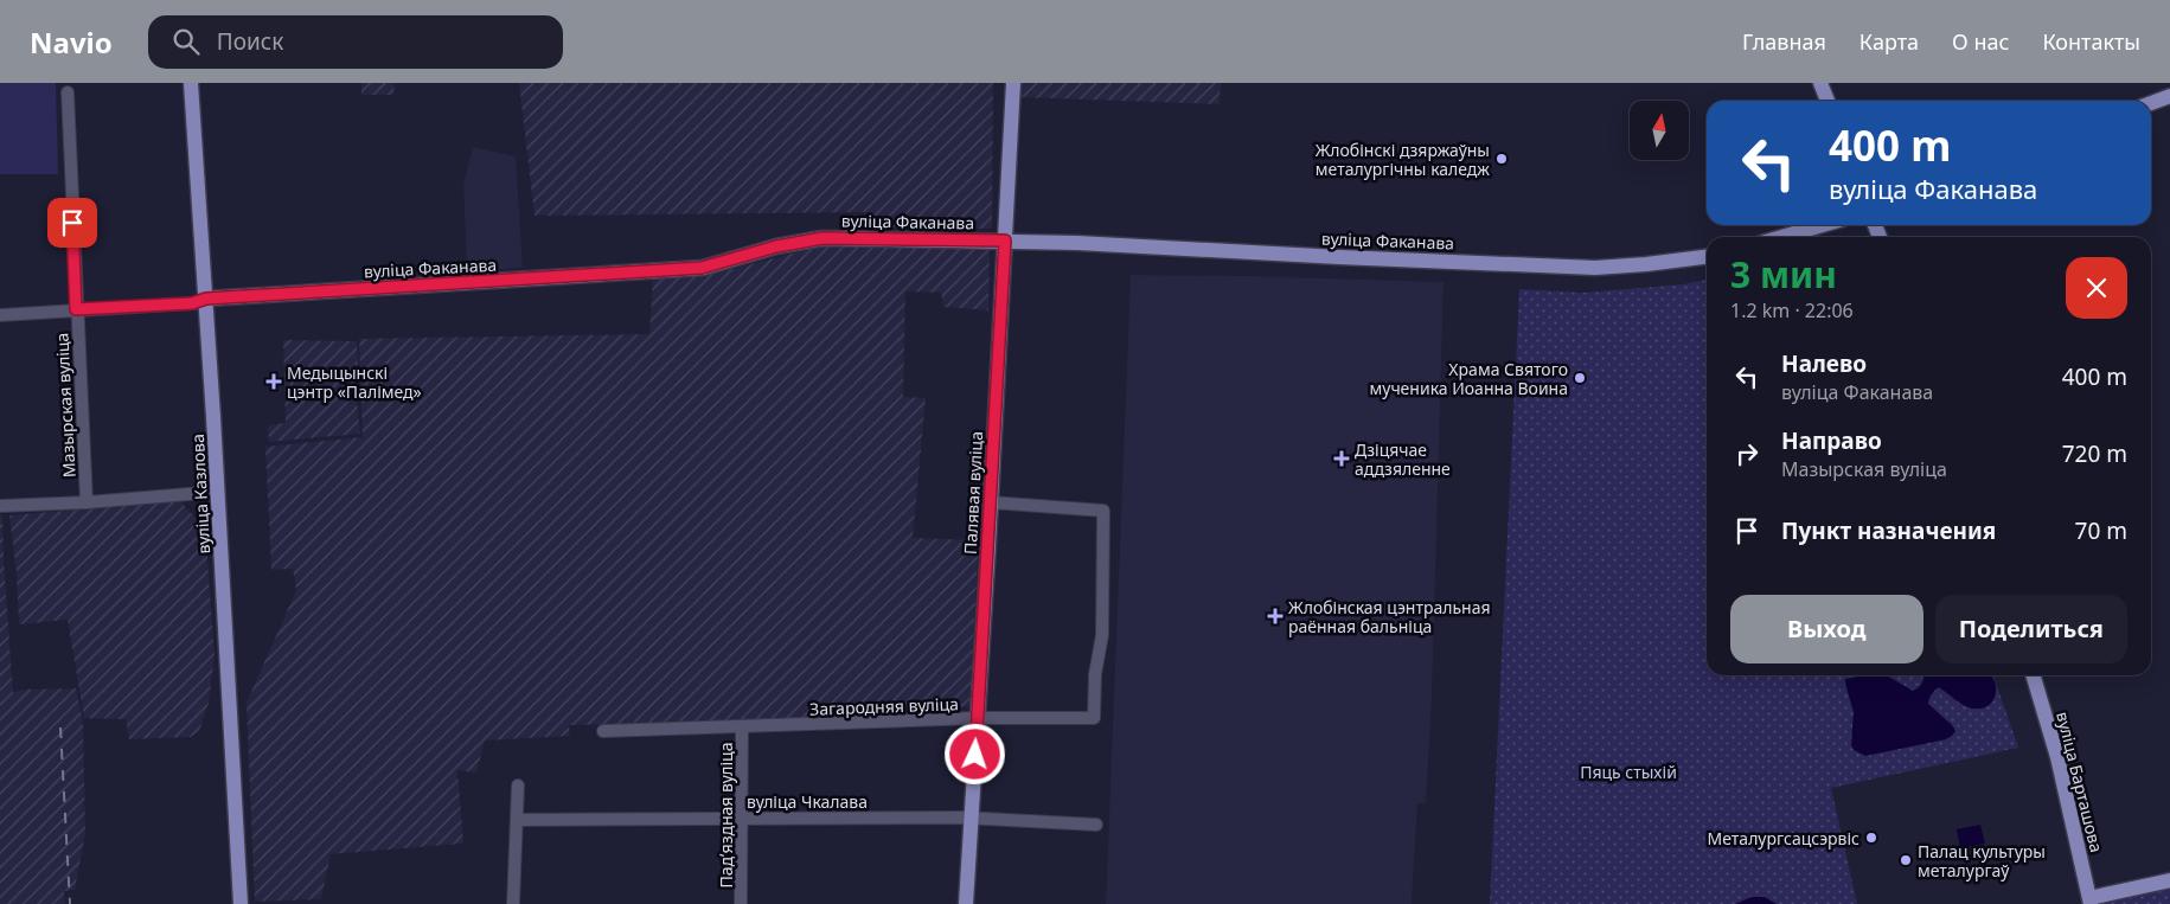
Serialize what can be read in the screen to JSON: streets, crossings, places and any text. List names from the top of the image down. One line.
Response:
{"streets":{"main road":["вуліца Факанава","Палявая вуліца","вуліца Казлова","вуліца Барташова"],"street":["Мазырская вуліца","Загародняя вуліца","вуліца Чкалава","Падʼяздная вуліца"]},"crossings":[["вуліца Факанава","Мазырская вуліца"],["вуліца Факанава","Палявая вуліца"],["вуліца Факанава","вуліца Казлова"],["Палявая вуліца","Загародняя вуліца"],["Палявая вуліца","вуліца Чкалава"],["Загародняя вуліца","Падʼяздная вуліца"],["вуліца Чкалава","Падʼяздная вуліца"]],"parks":["Пяць стыхій"],"places":{"other":["Жлобінскі дзяржаўны металургічны каледж","Храма Святого мученика Иоанна Воина","Металургсацсэрвіс","Палац культуры металургаў"],"health":["Медыцынскі цэнтр «Палімед»","Дзіцячае аддзяленне","Жлобінская цэнтральная раённая бальніца"]},"north":"top","page":{"header":"Navio","search":"Поиск","nav":["Главная","Карта","О нас","Контакты"],"turn":["400 m","вуліца Факанава"],"heading":["3 мин","1.2 km · 22:06"],"list":[{"name":"Налево","note":"вуліца Факанава","value":"400 m"},{"name":"Направо","note":"Мазырская вуліца","value":"720 m"},{"name":"Пункт назначения","value":"70 m"}],"buttons":["Выход","Поделиться"]}}
